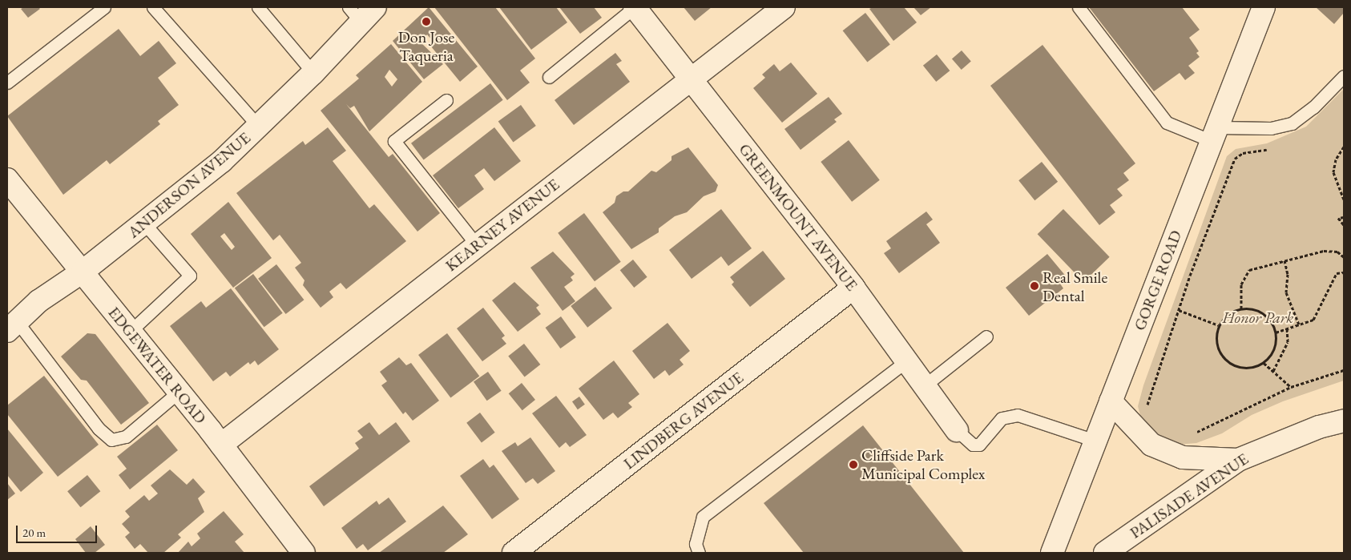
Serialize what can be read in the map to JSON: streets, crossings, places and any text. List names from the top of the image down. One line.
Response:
{"streets":{"street":["ANDERSON AVENUE","GREENMOUNT AVENUE","KEARNEY AVENUE","GORGE ROAD","EDGEWATER ROAD","LINDBERG AVENUE","PALISADE AVENUE"]},"crossings":[["ANDERSON AVENUE","EDGEWATER ROAD"],["GREENMOUNT AVENUE","KEARNEY AVENUE"],["GREENMOUNT AVENUE","LINDBERG AVENUE"],["KEARNEY AVENUE","EDGEWATER ROAD"]],"parks":["Honor Park"],"places":["Don Jose Taqueria","Real Smile Dental","Cliffside Park Municipal Complex"],"scale_bar":"20 m"}
